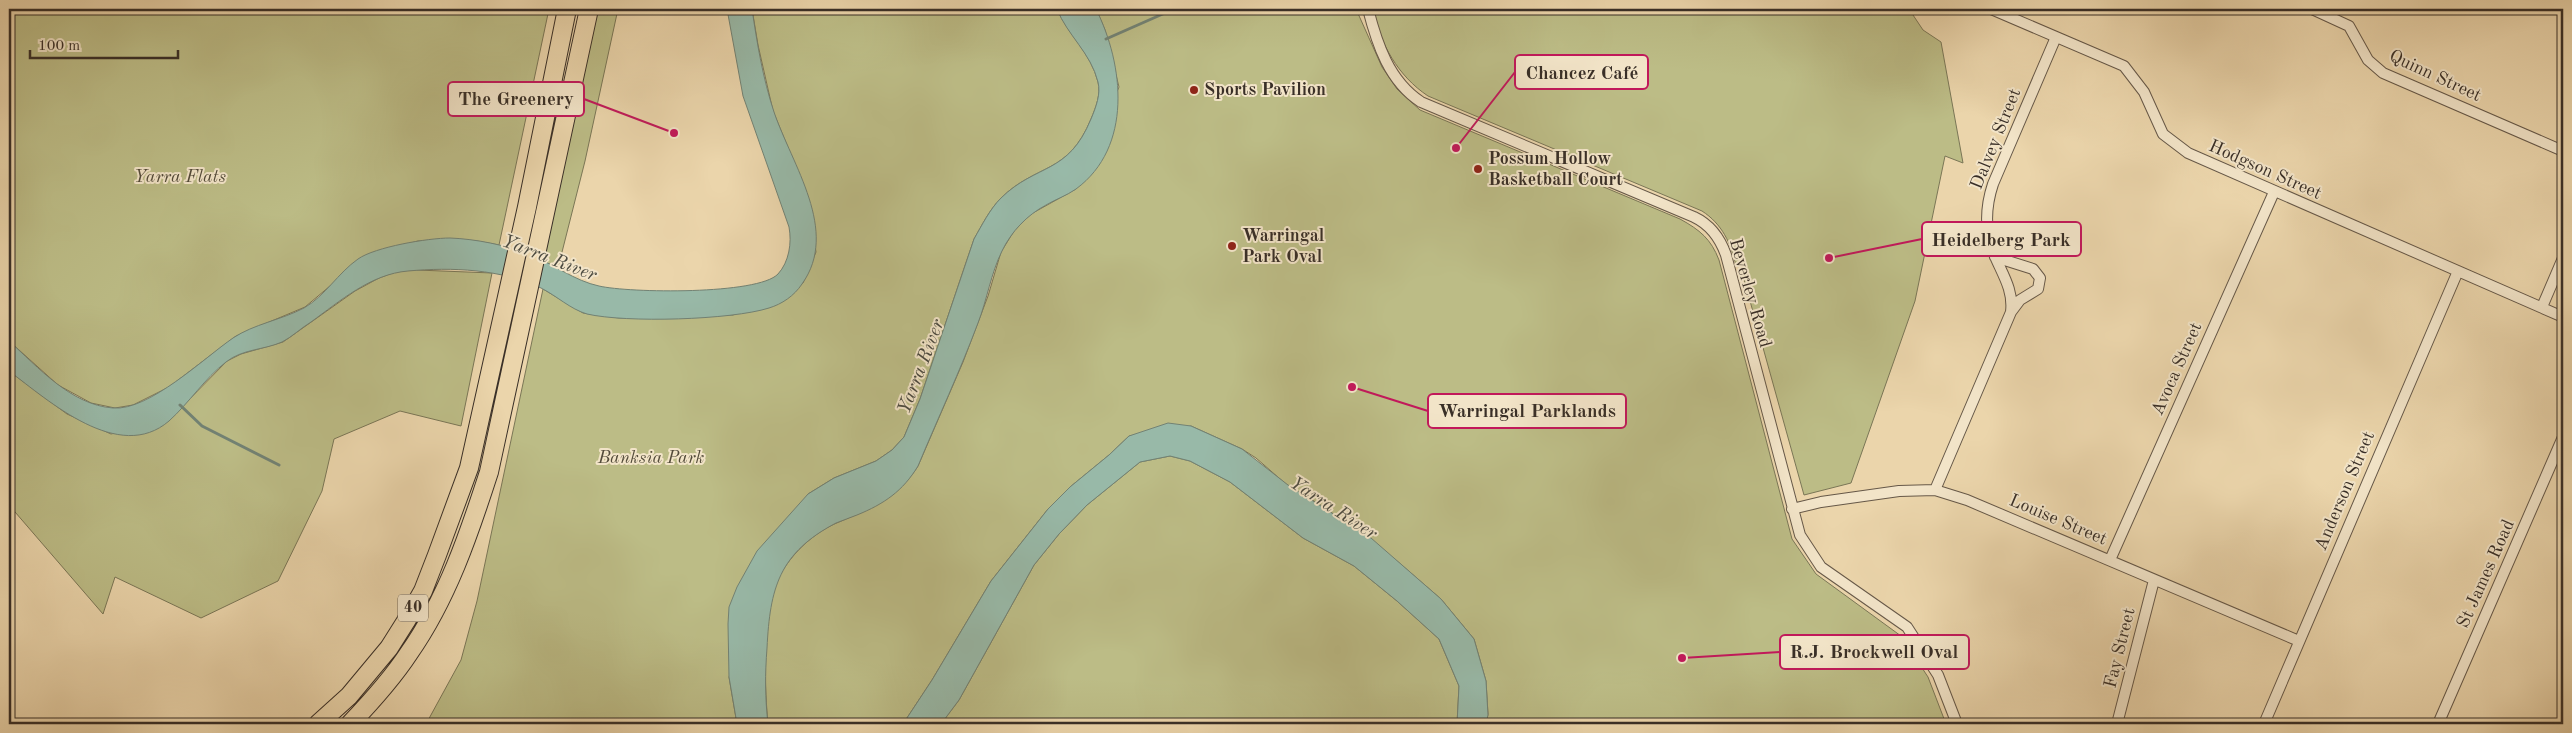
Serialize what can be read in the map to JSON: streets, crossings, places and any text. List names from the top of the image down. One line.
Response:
{"streets":{"highway":["40"],"street":["Quinn Street","Dalvey Street","Hodgson Street","Beverley Road","Avoca Street","Anderson Street","Louise Street","St James Road","Fay Street"]},"crossings":[["Dalvey Street","Hodgson Street"],["Dalvey Street","Louise Street"],["Hodgson Street","Avoca Street"],["Hodgson Street","Anderson Street"],["Beverley Road","Louise Street"],["Avoca Street","Louise Street"],["Anderson Street","Louise Street"],["Louise Street","Fay Street"]],"water":["Yarra River"],"parks":["Yarra Flats","Banksia Park"],"places":["Sports Pavilion","The Greenery","Chancez Café","Possum Hollow Basketball Court","Warringal Park Oval","Heidelberg Park","Warringal Parklands","R.J. Brockwell Oval"],"scale_bar":"100 m"}
